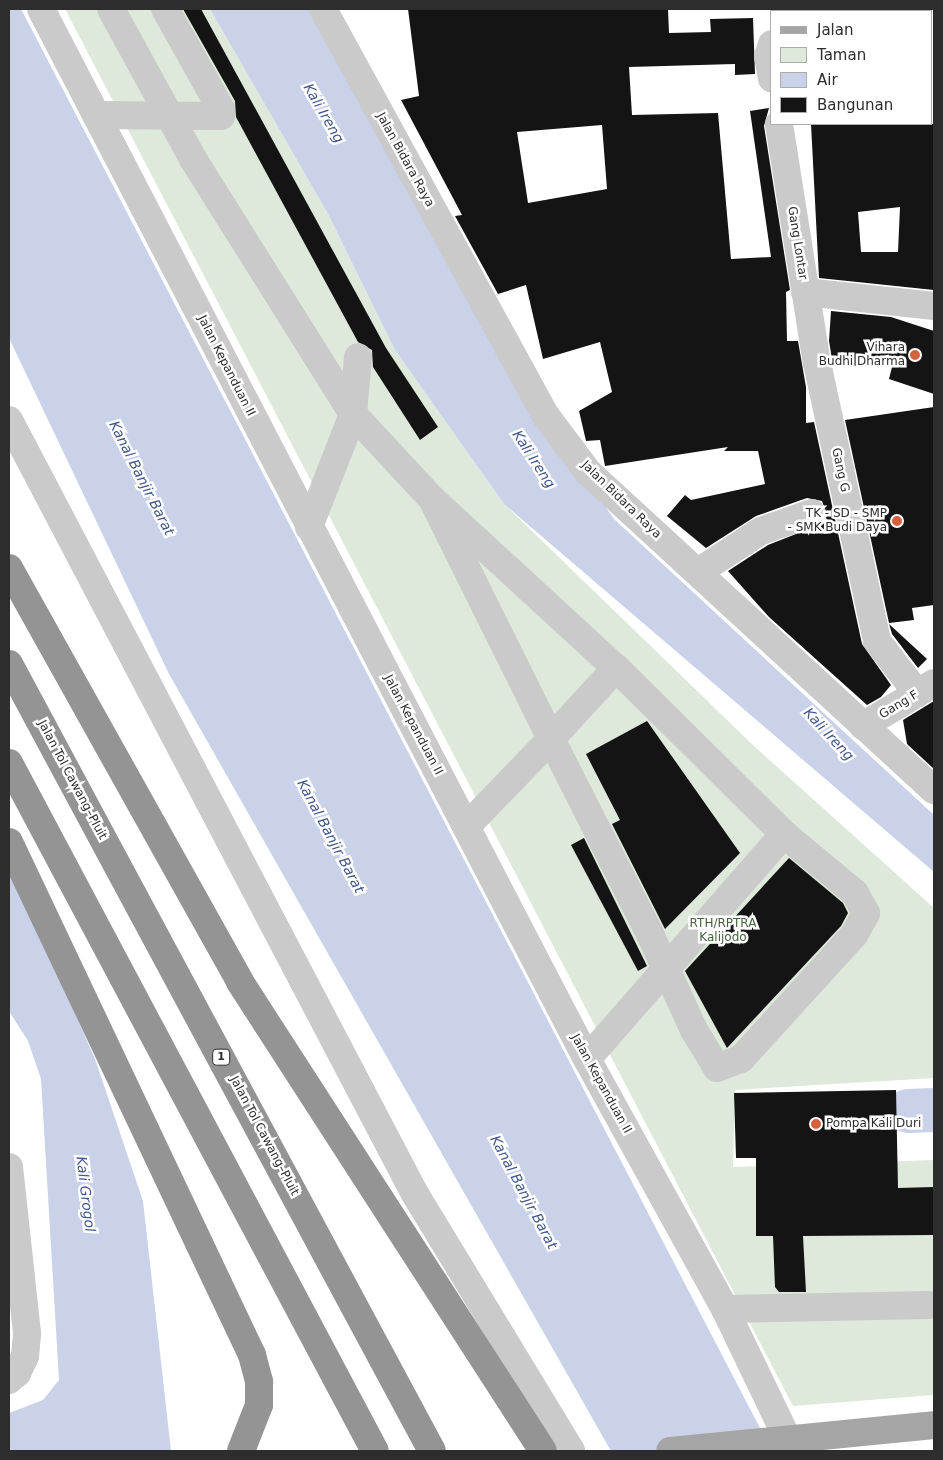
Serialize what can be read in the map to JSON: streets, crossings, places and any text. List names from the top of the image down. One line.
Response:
{"streets":{"highway":["Jalan Tol Cawang–Pluit","1"],"street":["Jalan Bidara Raya","Gang Lontar","Jalan Kepanduan II","Gang G","Gang F"]},"crossings":[["Jalan Bidara Raya","Gang F"],["Gang Lontar","Gang G"],["Gang G","Gang F"]],"water":["Kali Ireng","Kanal Banjir Barat","Kali Grogol"],"parks":["RTH/RPTRA Kalijodo"],"places":["Vihara Budhi Dharma","TK - SD - SMP - SMK Budi Daya","Pompa Kali Duri"],"legend":["Jalan","Taman","Air","Bangunan"]}
